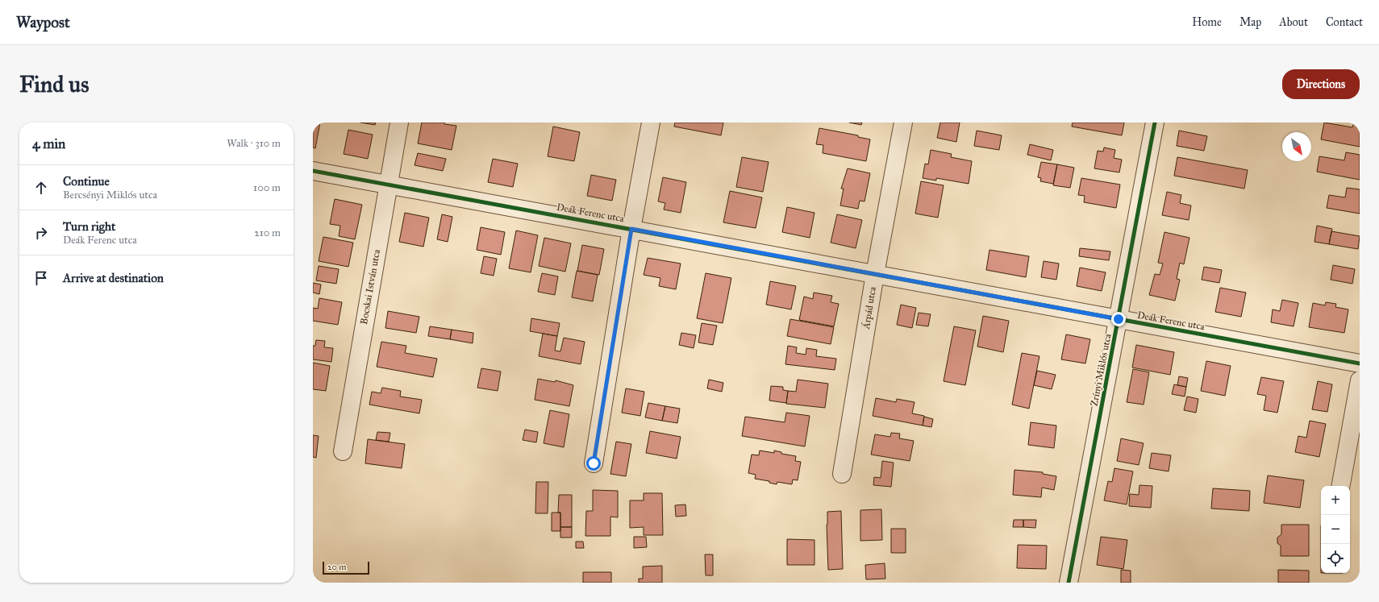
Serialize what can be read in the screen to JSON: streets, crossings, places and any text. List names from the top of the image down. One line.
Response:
{"streets":{"street":["Deák Ferenc utca","Bocskai István utca","Árpád utca","Zrínyi Miklós utca"]},"crossings":[["Deák Ferenc utca","Bocskai István utca"],["Deák Ferenc utca","Árpád utca"],["Deák Ferenc utca","Zrínyi Miklós utca"]],"scale_bar":"20 m","north":"bottom right","page":{"header":"Waypost","nav":["Home","Map","About","Contact"],"buttons":"Directions","title":"Find us","heading":["4 min","Walk · 310 m"],"list":[["Continue","Bercsényi Miklós utca","100 m"],["Turn right","Deák Ferenc utca","210 m"],"Arrive at destination"],"map_buttons":["+","−"],"scale":"20 m"}}
